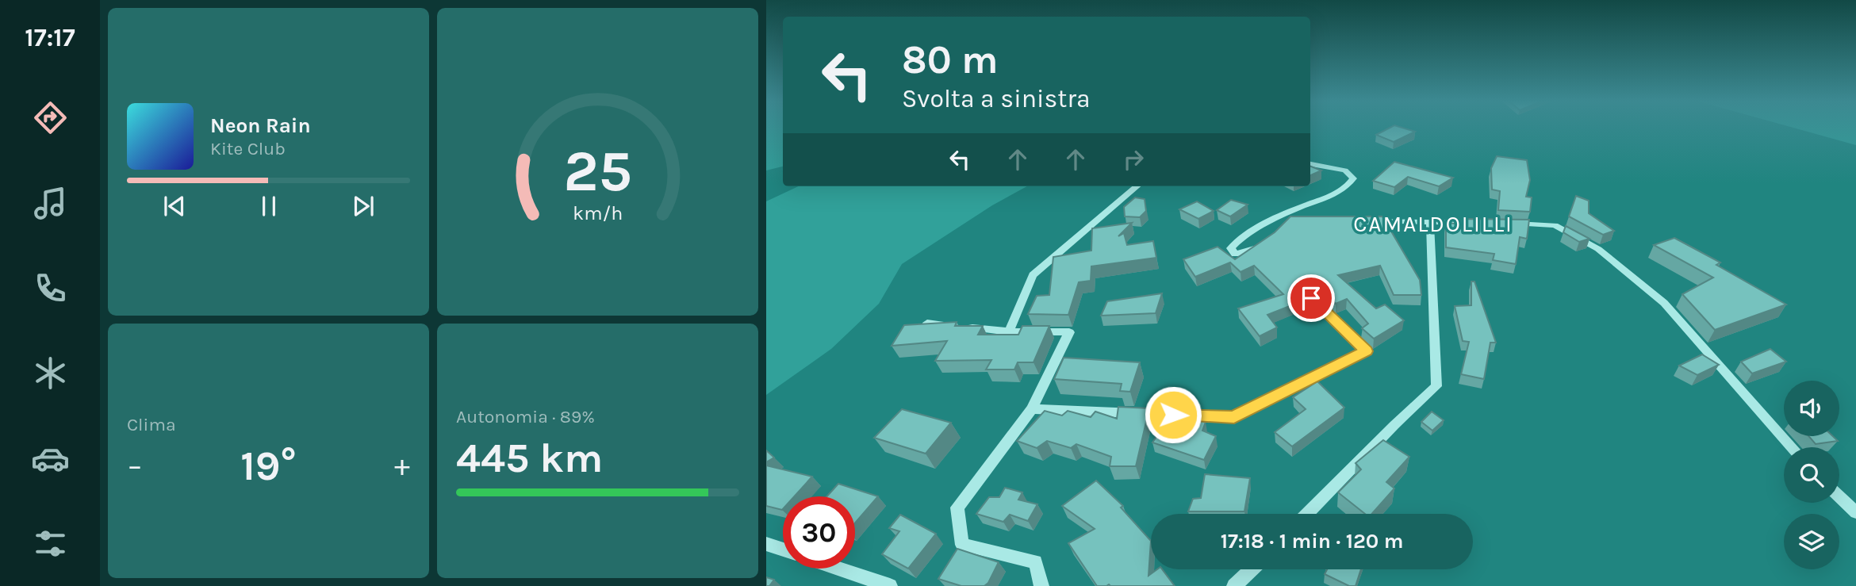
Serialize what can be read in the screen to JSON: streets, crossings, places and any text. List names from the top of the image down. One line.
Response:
{"districts":["CAMALDOLILLI"],"page":{"tabs":"17:17","turn":["80 m","Svolta a sinistra"],"song":["Neon Rain","Kite Club"],"tile":["Clima",["Autonomia · 89%","445 km"]],"heat":["−","19°","+"],"limit":"30","trip":"17:18 · 1 min · 120 m","gauge":["25","km/h"]}}
